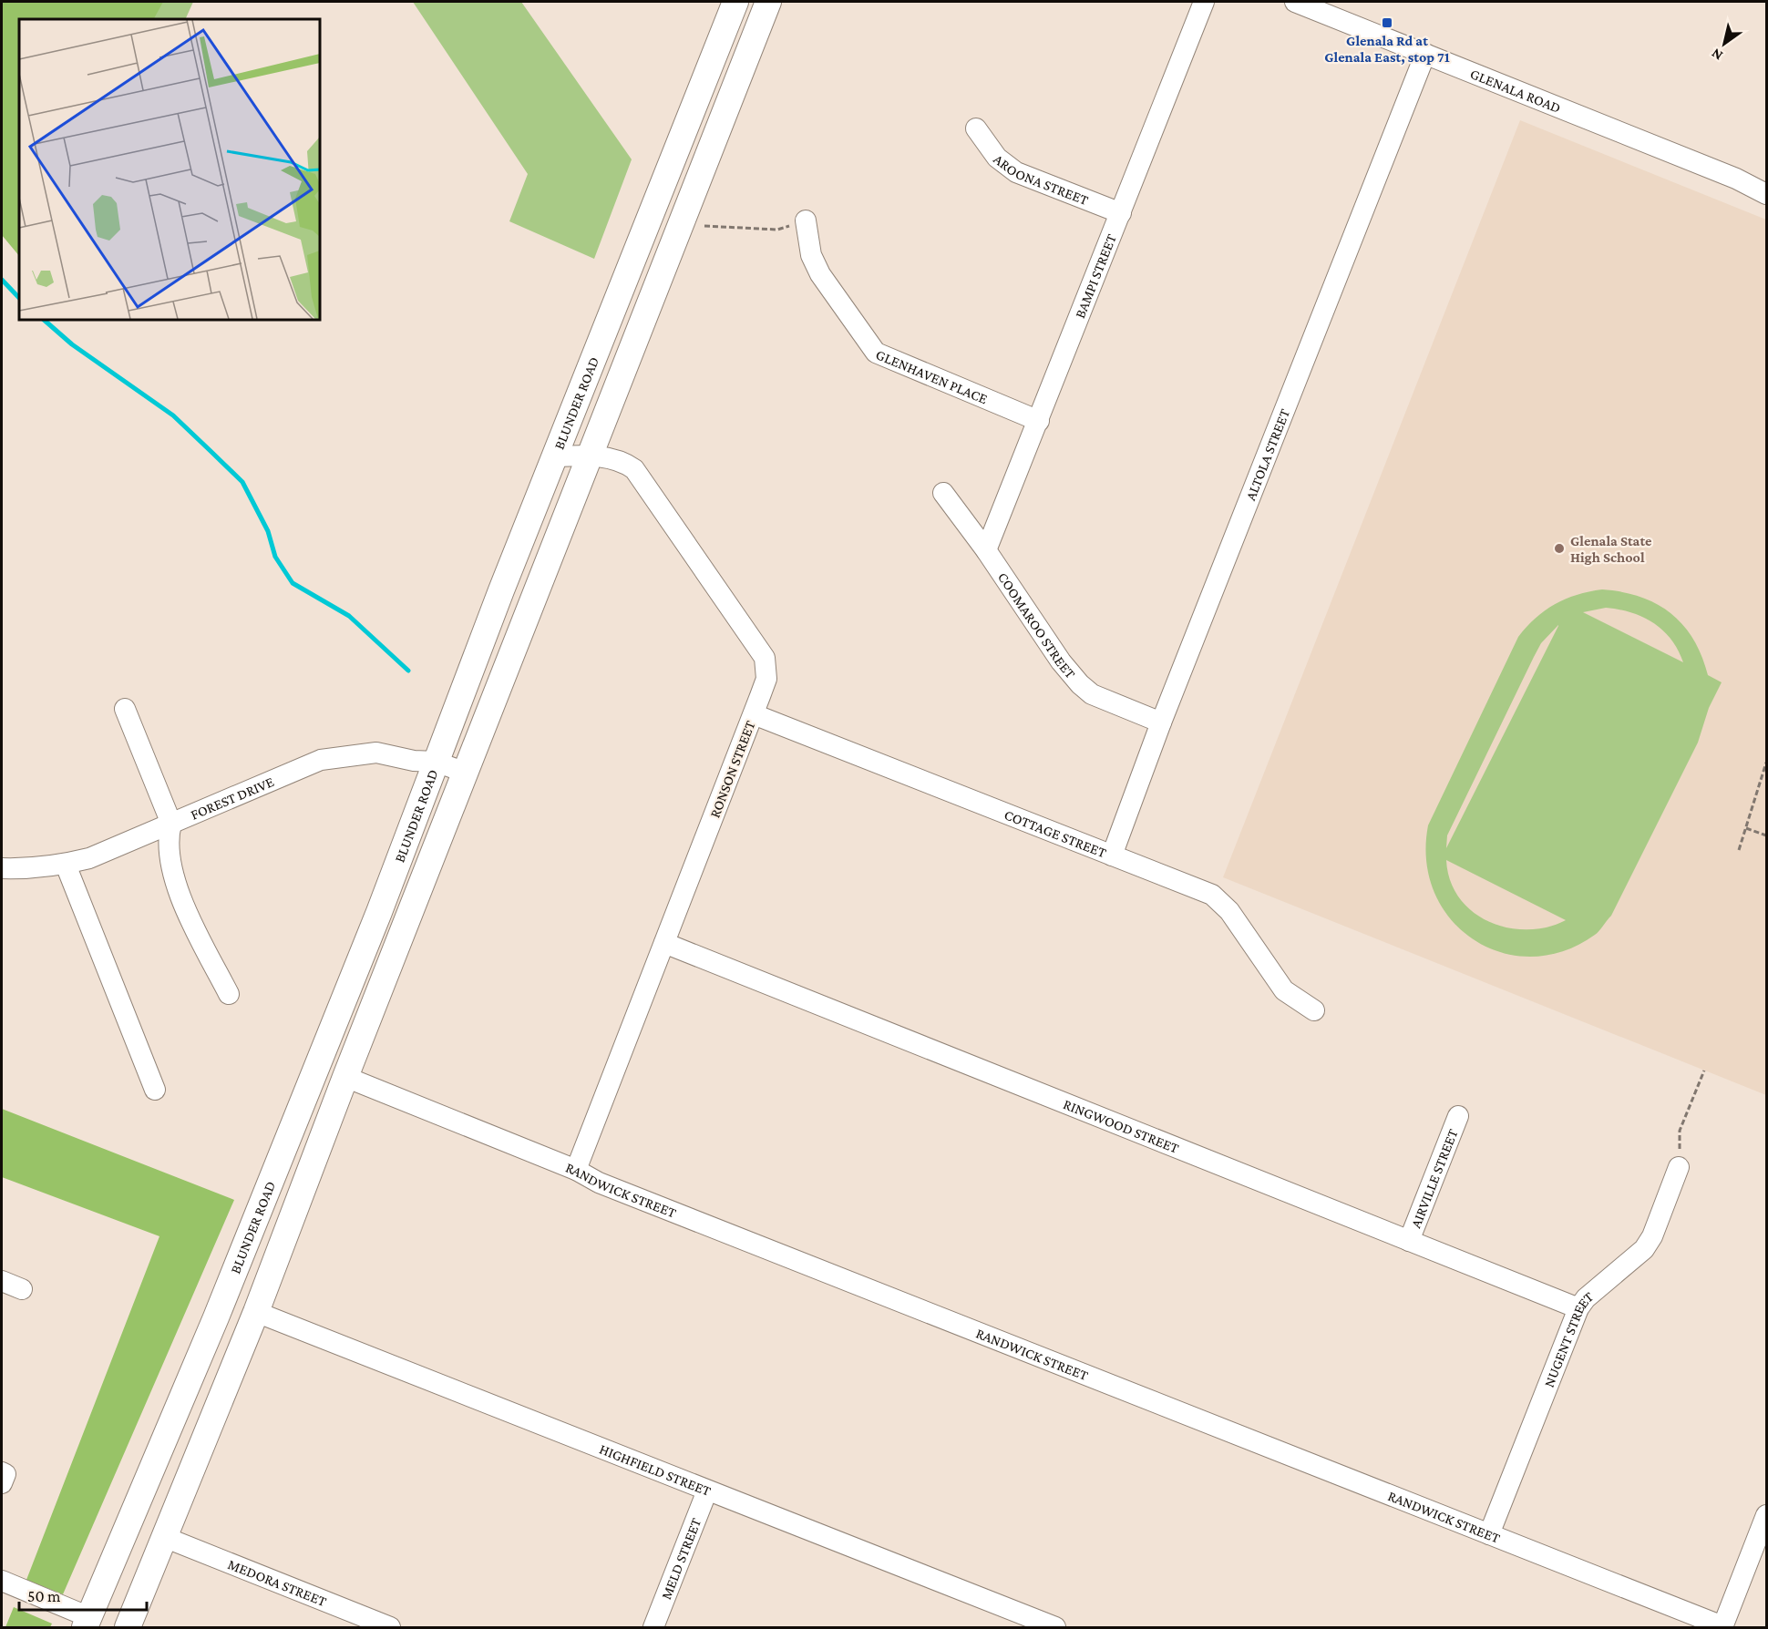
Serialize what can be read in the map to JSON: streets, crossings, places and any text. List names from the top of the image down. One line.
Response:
{"streets":{"main road":["BLUNDER ROAD"],"street":["GLENALA ROAD","AROONA STREET","BAMPI STREET","GLENHAVEN PLACE","ALTOLA STREET","COOMAROO STREET","RONSON STREET","FOREST DRIVE","COTTAGE STREET","RINGWOOD STREET","AIRVILLE STREET","RANDWICK STREET","NUGENT STREET","HIGHFIELD STREET","MELD STREET","MEDORA STREET"]},"crossings":[["GLENALA ROAD","ALTOLA STREET"],["AROONA STREET","BAMPI STREET"],["BAMPI STREET","GLENHAVEN PLACE"],["BAMPI STREET","COOMAROO STREET"],["BLUNDER ROAD","RONSON STREET"],["BLUNDER ROAD","FOREST DRIVE"],["BLUNDER ROAD","RANDWICK STREET"],["BLUNDER ROAD","HIGHFIELD STREET"],["BLUNDER ROAD","MEDORA STREET"],["ALTOLA STREET","COOMAROO STREET"],["ALTOLA STREET","COTTAGE STREET"],["RONSON STREET","COTTAGE STREET"],["RONSON STREET","RINGWOOD STREET"],["RONSON STREET","RANDWICK STREET"],["RINGWOOD STREET","AIRVILLE STREET"],["RINGWOOD STREET","NUGENT STREET"],["RANDWICK STREET","NUGENT STREET"],["HIGHFIELD STREET","MELD STREET"]],"places":{"transit":["Glenala Rd at Glenala East, stop 71"],"other":["Glenala State High School"]},"scale_bar":"50 m","north":"bottom left"}
